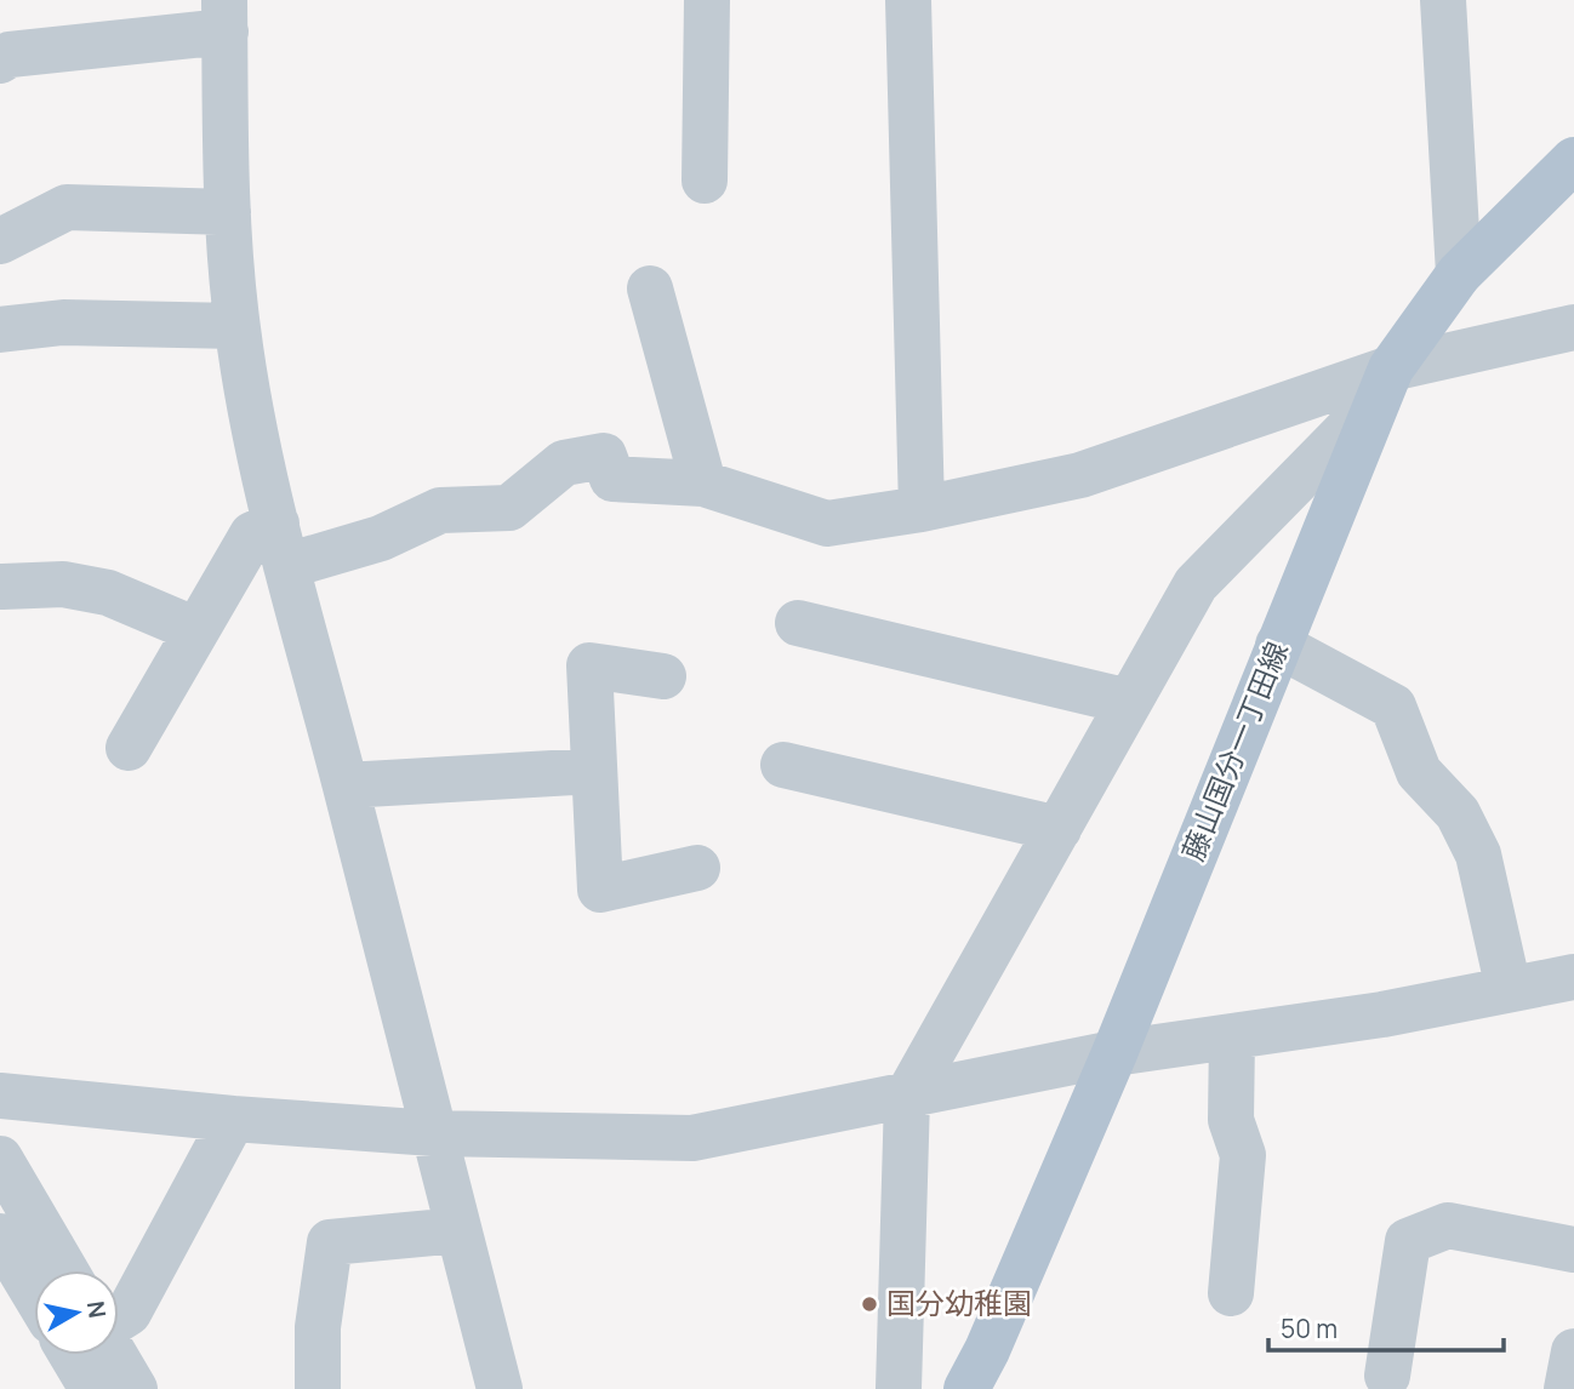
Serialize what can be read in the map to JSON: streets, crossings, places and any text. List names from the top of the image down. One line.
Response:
{"streets":{"main road":["藤山国分一丁田線"]},"places":["国分幼稚園"],"scale_bar":"50 m","north":"right"}
